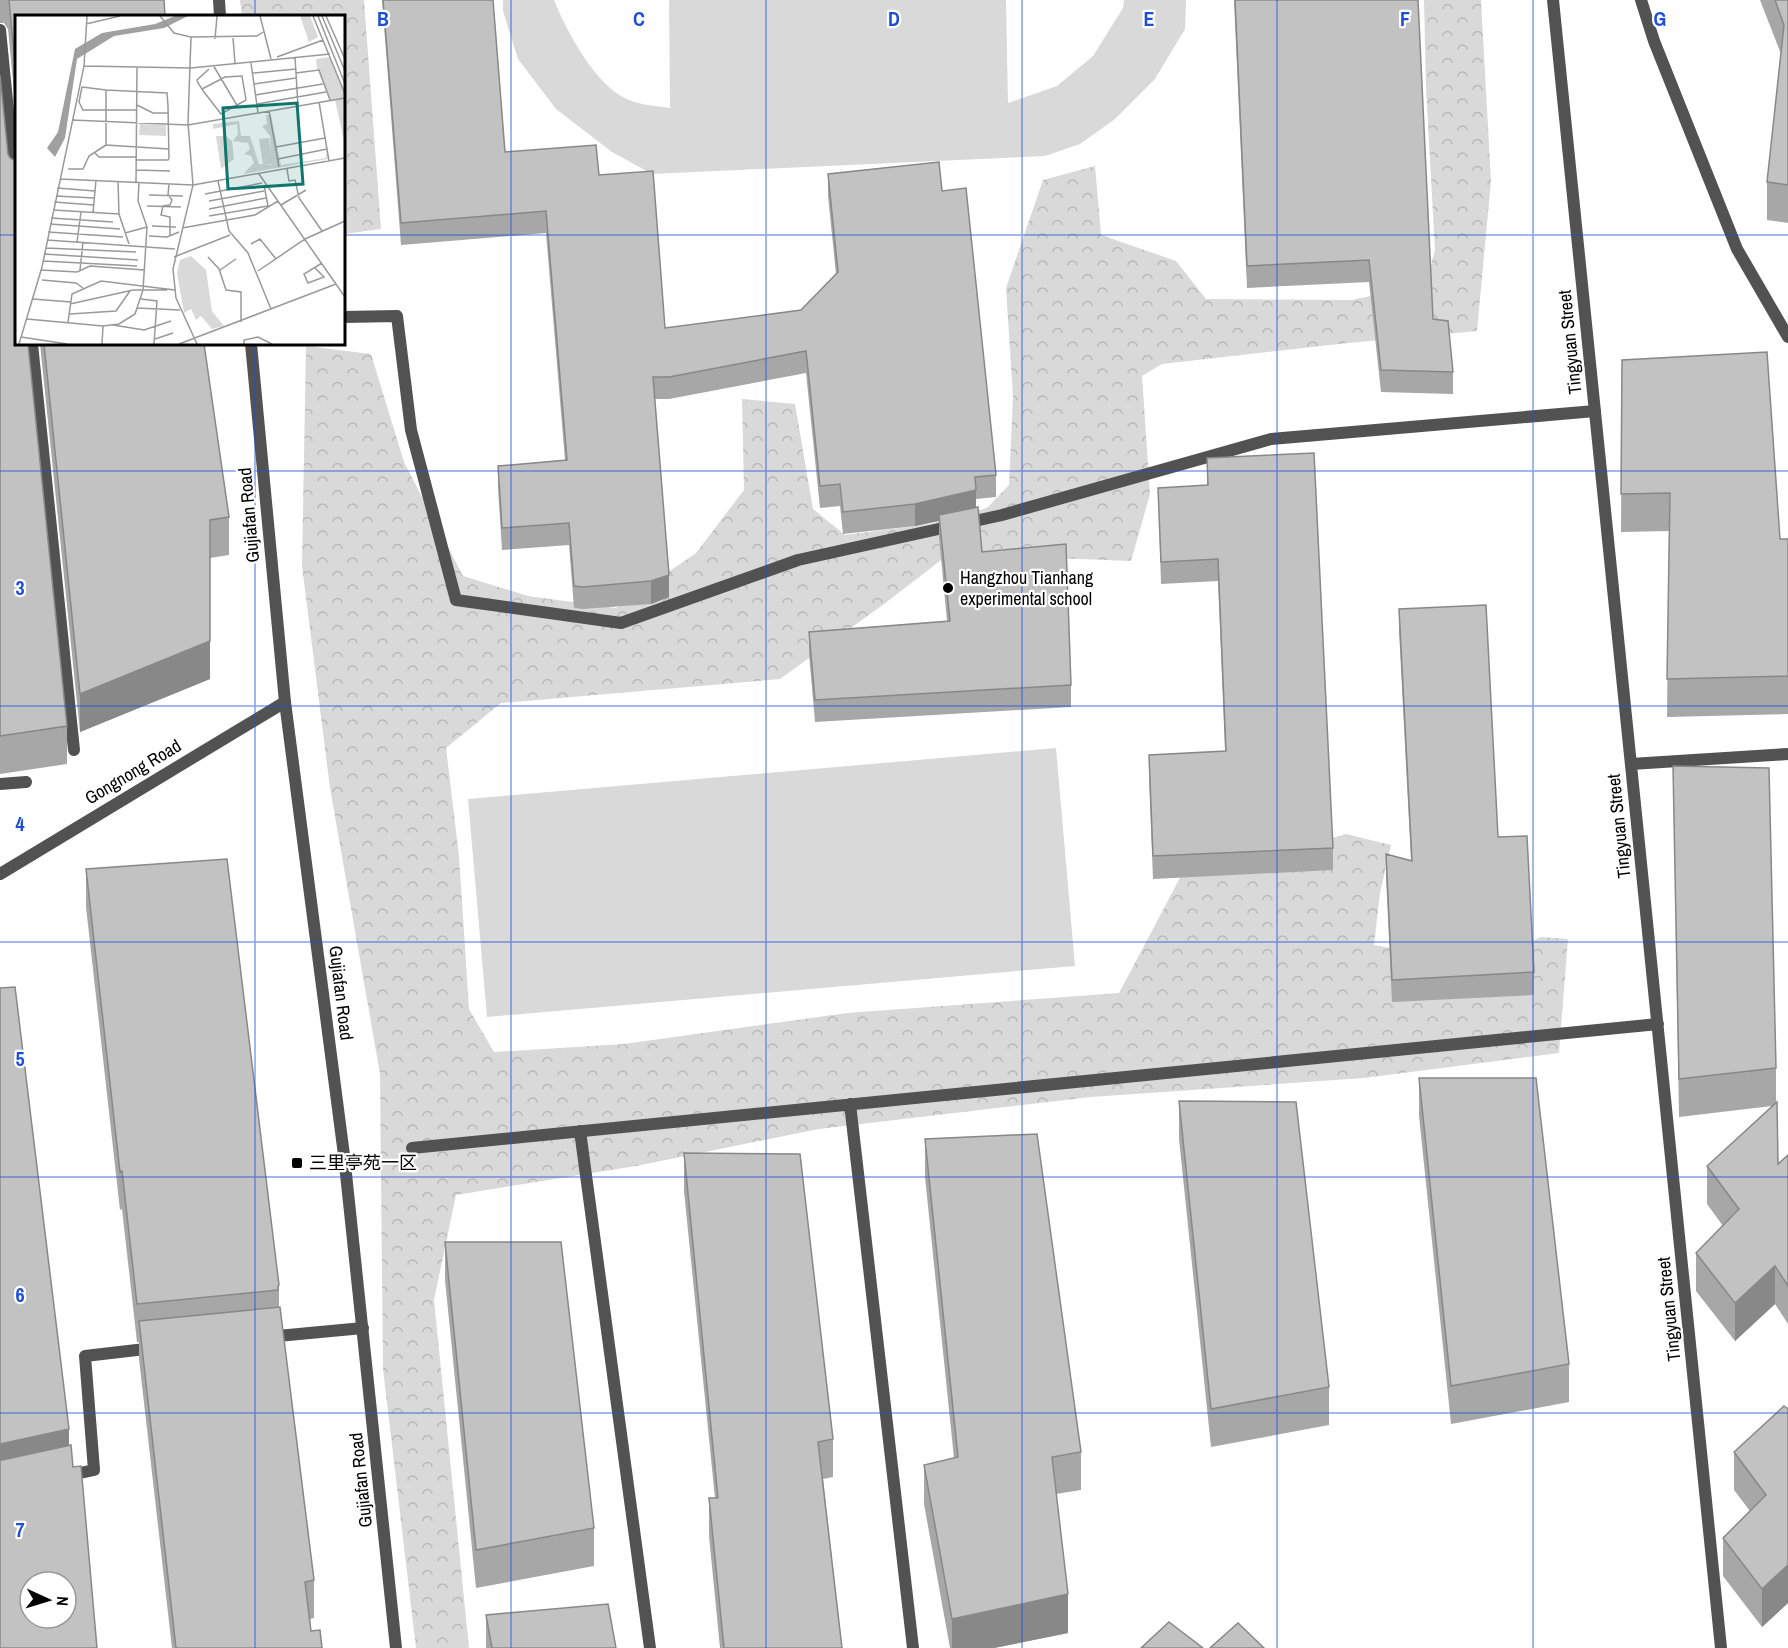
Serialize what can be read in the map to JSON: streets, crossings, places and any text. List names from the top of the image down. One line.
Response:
{"streets":{"street":["Tingyuan Street","Gujiafan Road","Gongnong Road"]},"crossings":[["Gujiafan Road","Gongnong Road"]],"places":{"other":["Hangzhou Tianhang experimental school"],"transit":["三里亭苑一区"]},"north":"right","grid":{"columns":["B","C","D","E","F","G"],"rows":["3","4","5","6","7"]}}
